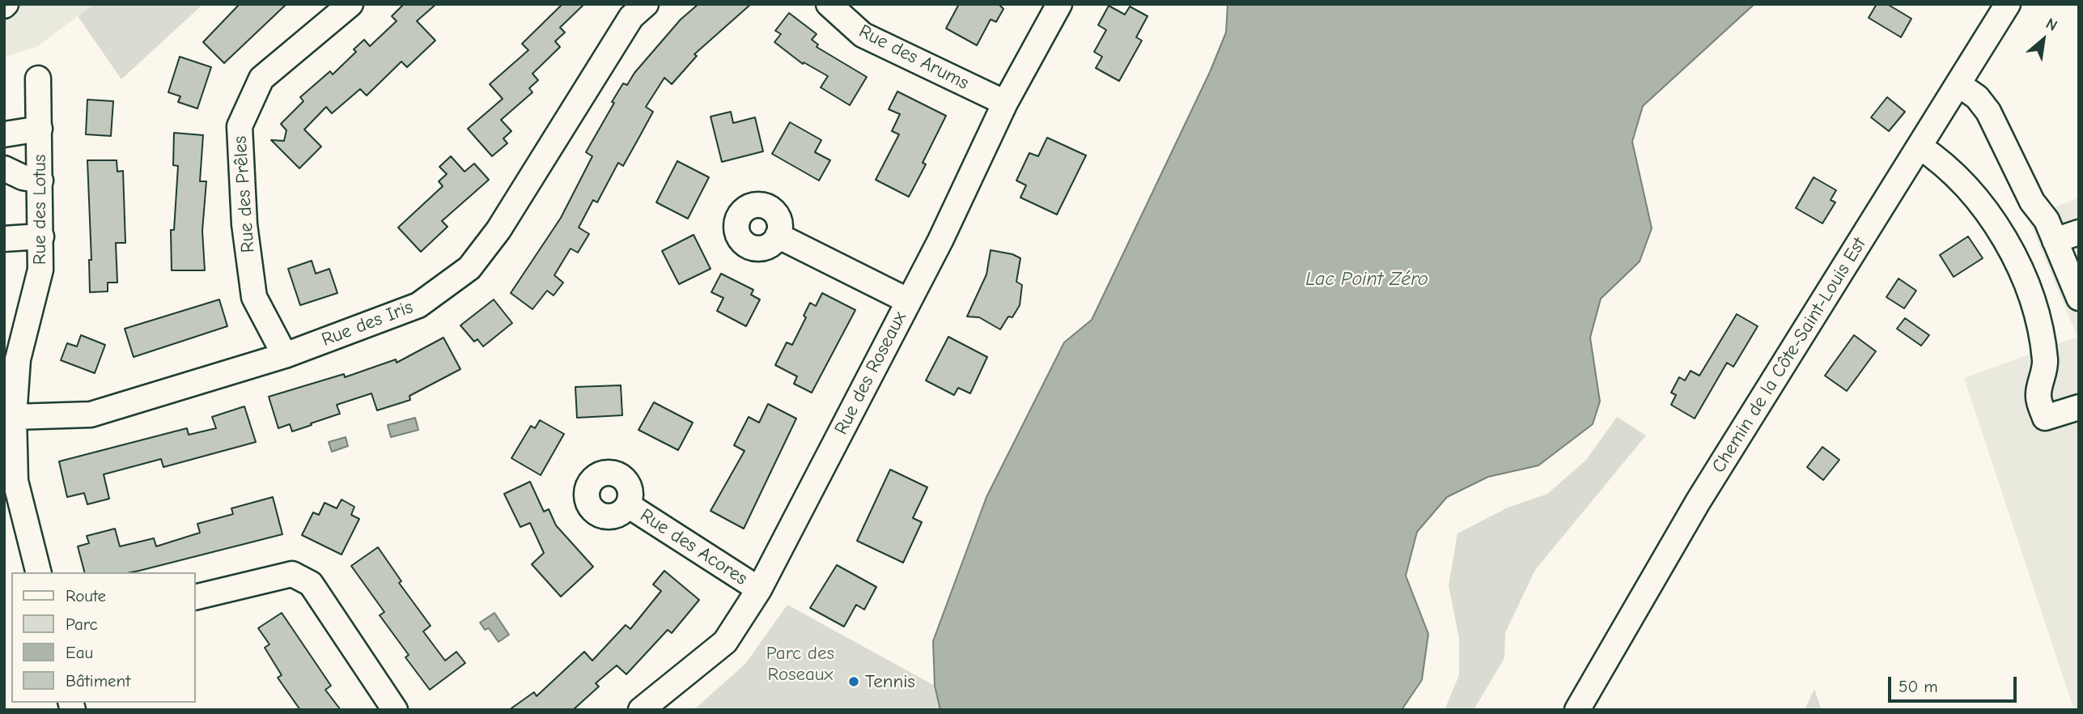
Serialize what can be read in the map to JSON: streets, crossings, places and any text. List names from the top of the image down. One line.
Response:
{"streets":{"street":["Rue des Arums","Rue des Prêles","Rue des Lotus","Rue des Iris","Chemin de la Côte-Saint-Louis Est","Rue des Roseaux","Rue des Acores"]},"crossings":[["Rue des Arums","Rue des Roseaux"],["Rue des Prêles","Rue des Iris"],["Rue des Lotus","Rue des Iris"],["Rue des Roseaux","Rue des Acores"]],"water":["Lac Point Zéro"],"parks":["Parc des Roseaux"],"places":["Tennis"],"legend":["Route","Parc","Eau","Bâtiment"],"scale_bar":"50 m","north":"top right"}
